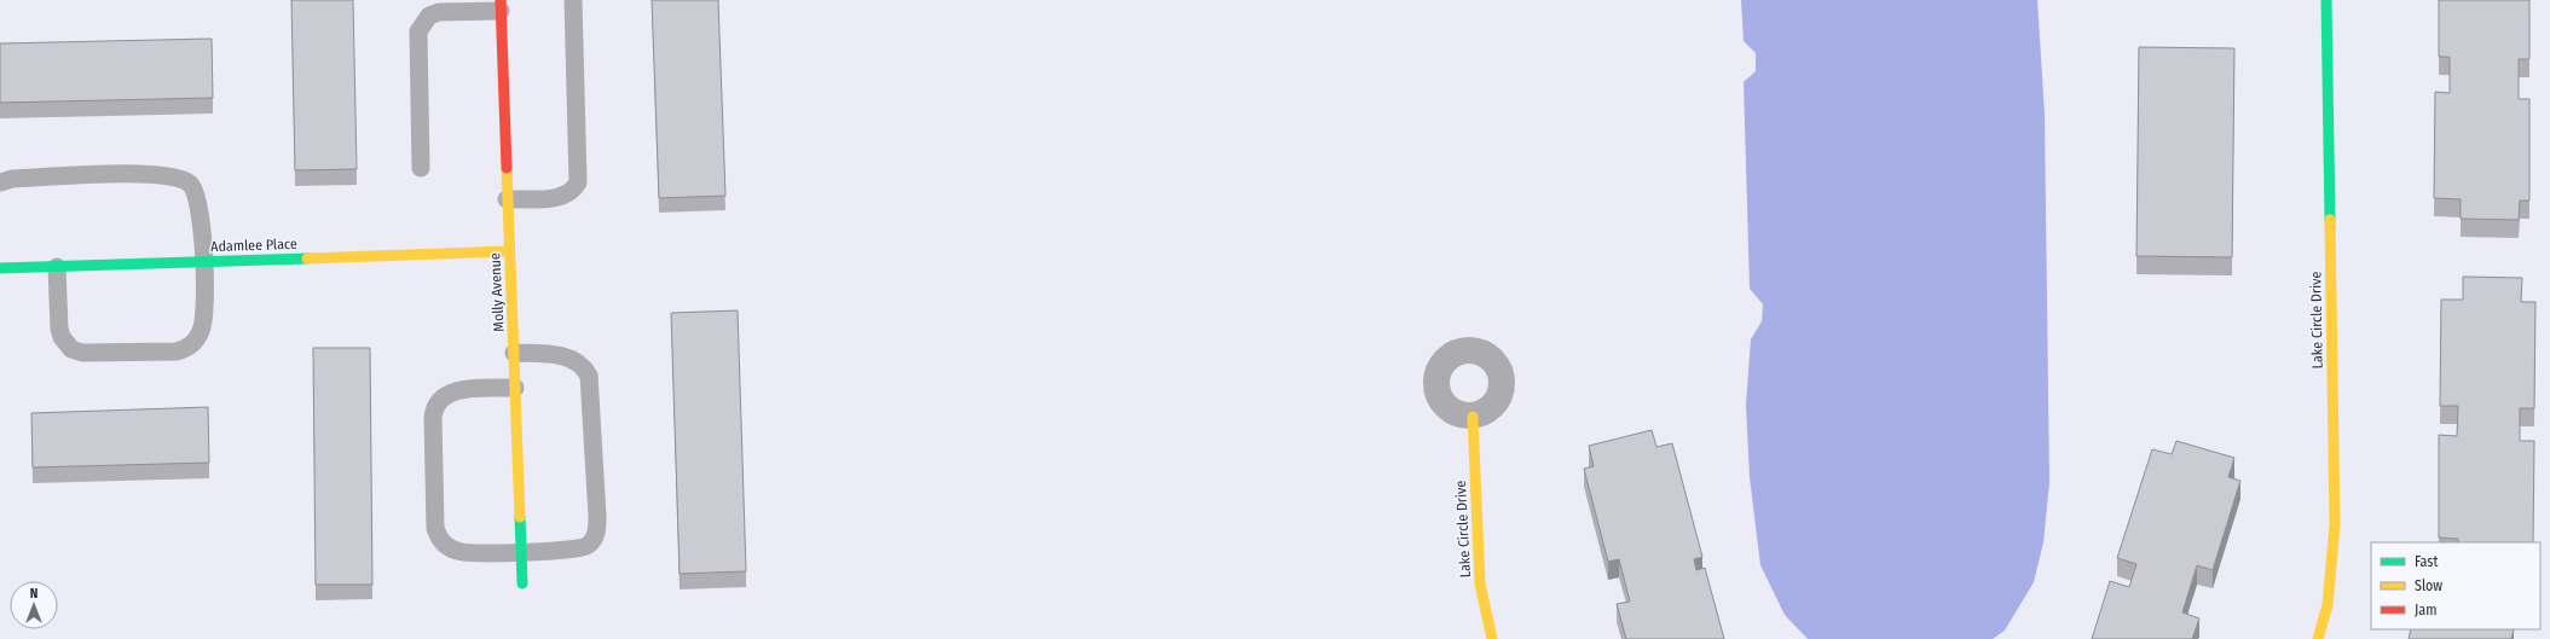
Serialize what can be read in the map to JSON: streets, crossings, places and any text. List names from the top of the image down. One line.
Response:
{"streets":{"street":["Adamlee Place","Molly Avenue","Lake Circle Drive"]},"crossings":[["Adamlee Place","Molly Avenue"]],"legend":["Fast","Slow","Jam"],"north":"top"}
